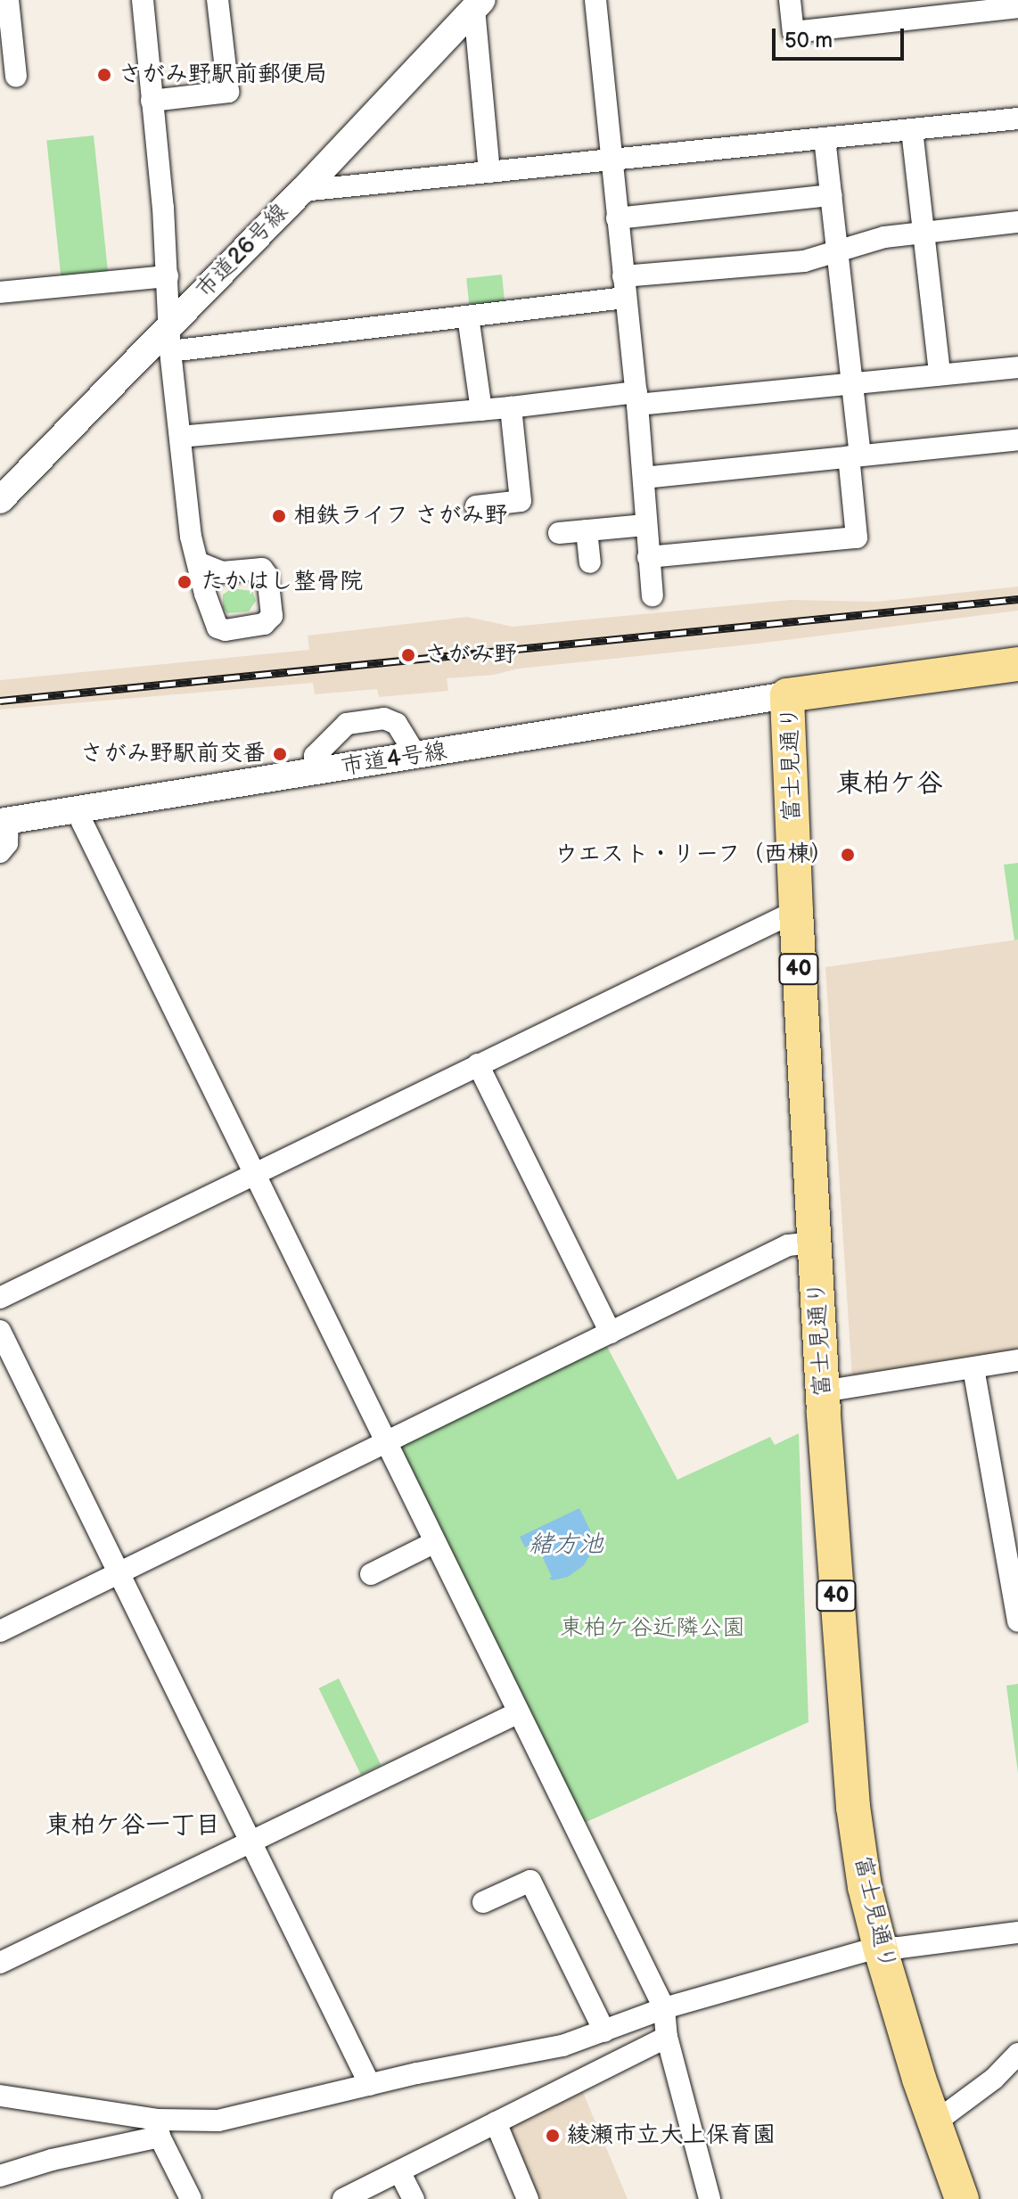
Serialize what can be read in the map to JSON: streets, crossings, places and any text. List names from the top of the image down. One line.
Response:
{"streets":{"main road":["富士見通り","40"],"street":["市道26号線","市道4号線"]},"crossings":[["市道4号線","富士見通り"]],"districts":["東柏ケ谷","東柏ケ谷一丁目"],"water":["緒方池"],"parks":["東柏ケ谷近隣公園"],"places":["さがみ野駅前郵便局","相鉄ライフ さがみ野","たかはし整骨院","さがみ野","さがみ野駅前交番","ウエスト・リーフ（西棟）","綾瀬市立大上保育園"],"scale_bar":"50 m"}
